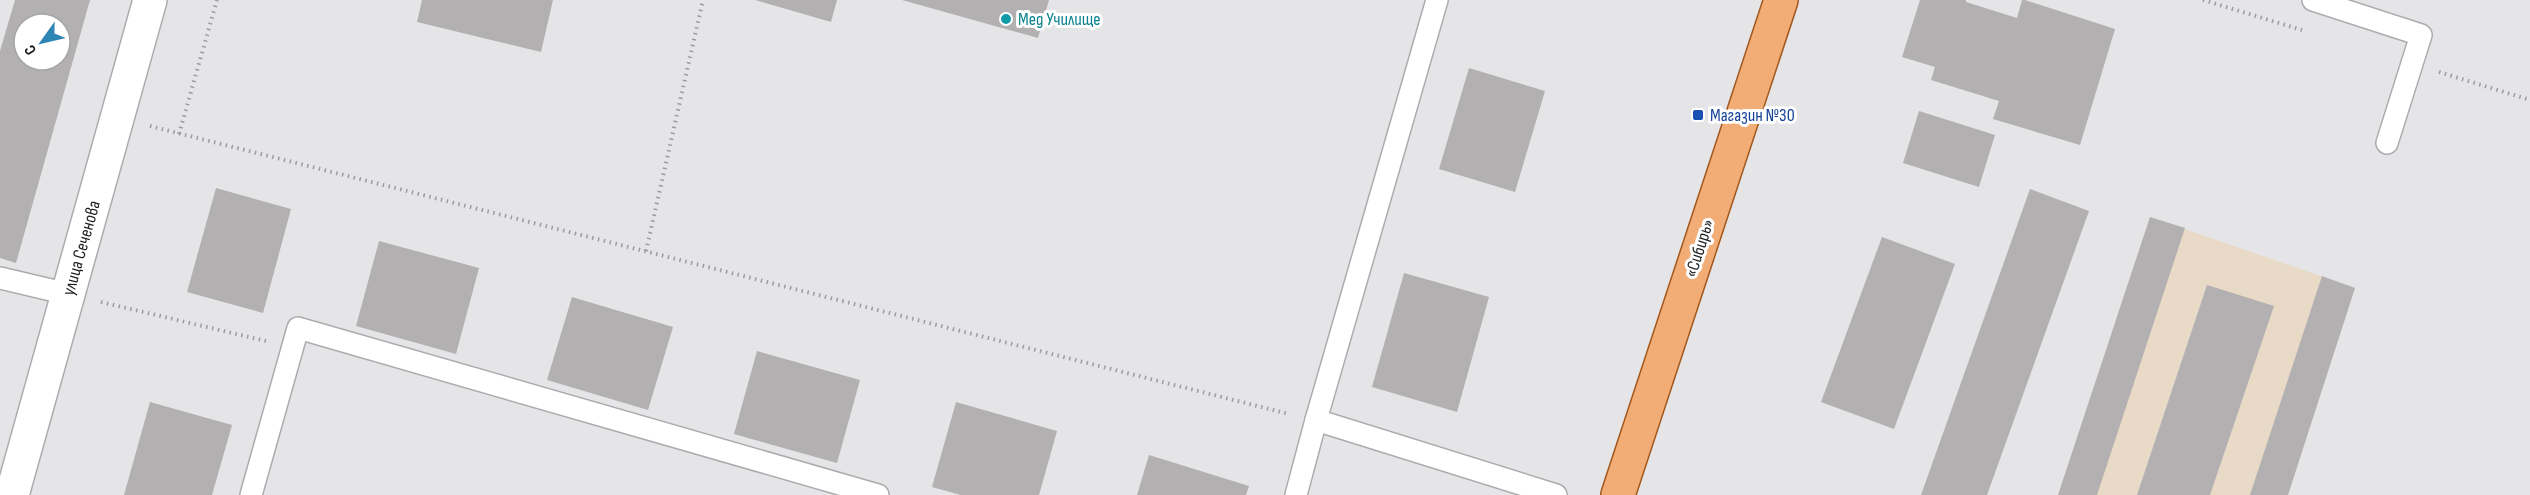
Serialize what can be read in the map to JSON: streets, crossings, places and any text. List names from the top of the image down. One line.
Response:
{"streets":{"main road":["«Сибирь»"],"street":["улица Сеченова"]},"places":{"other":["Мед Училище"],"transit":["Магазин №30"]},"north":"bottom left"}
